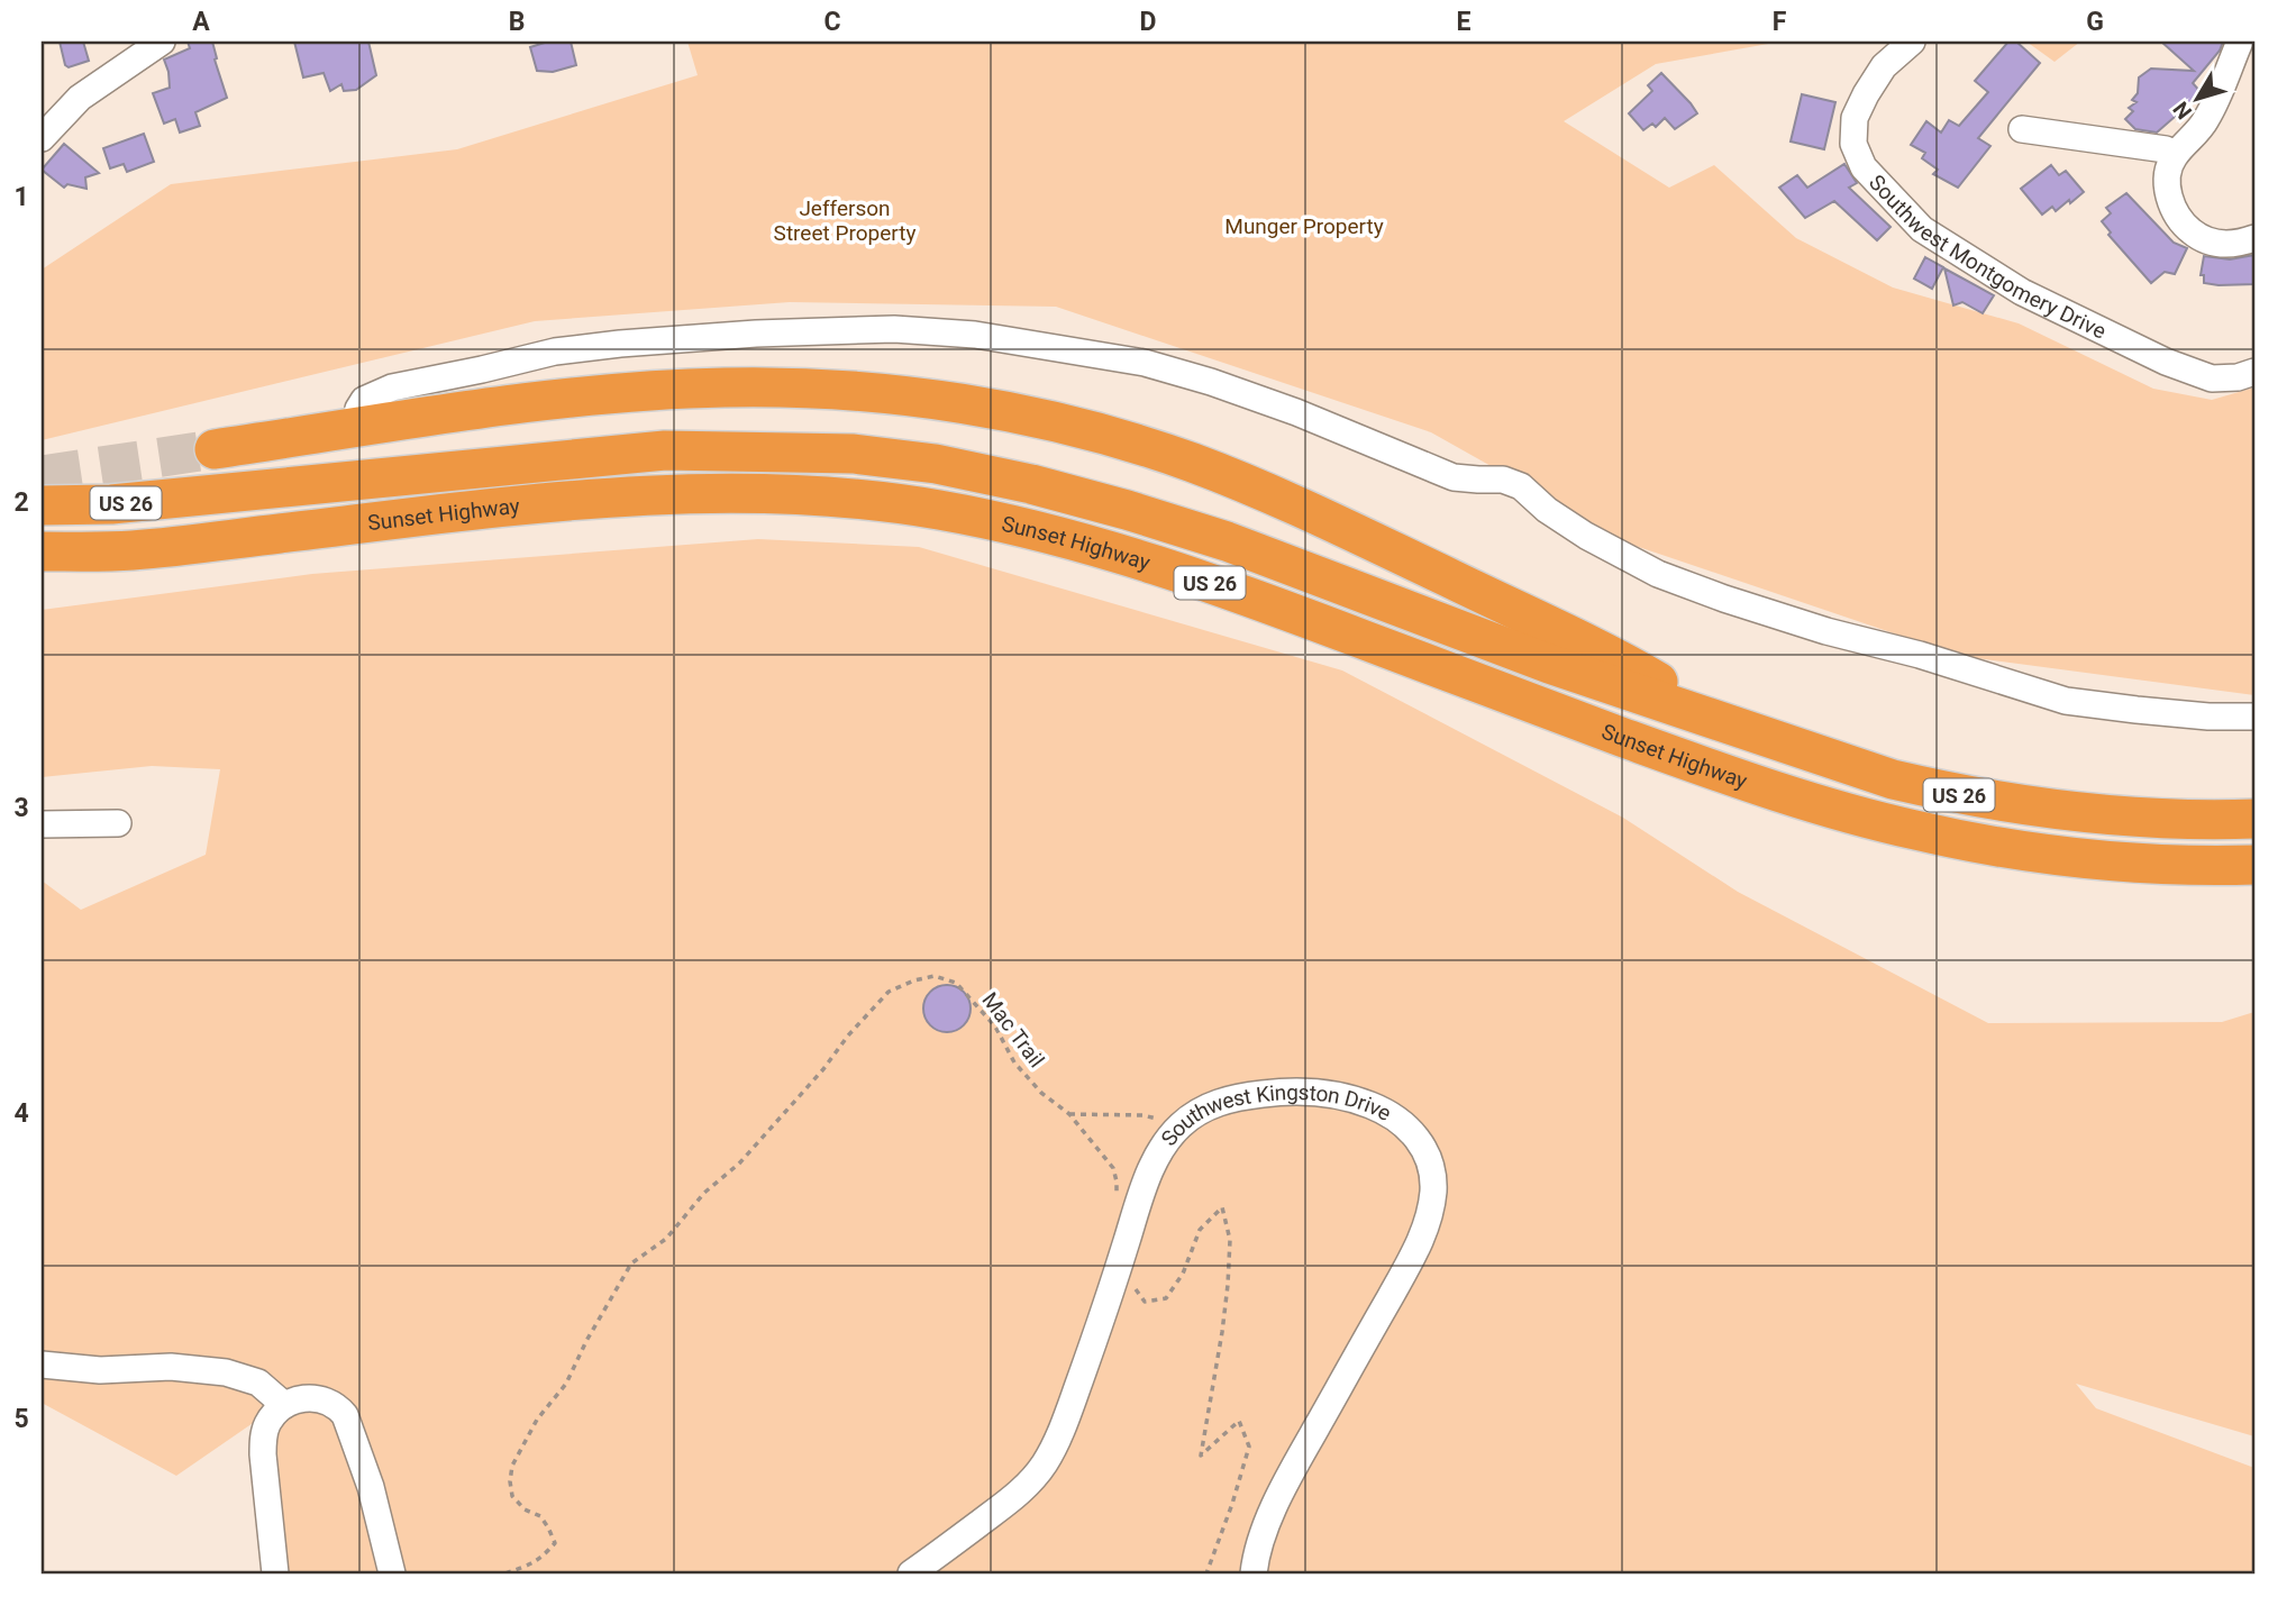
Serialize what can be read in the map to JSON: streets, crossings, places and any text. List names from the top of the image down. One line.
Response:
{"streets":{"highway":["US 26","Sunset Highway"],"street":["Southwest Montgomery Drive","Southwest Kingston Drive"],"path":["Mac Trail"]},"parks":["Jefferson Street Property","Munger Property"],"north":"bottom left","grid":{"columns":["A","B","C","D","E","F","G"],"rows":["1","2","3","4","5"]}}
